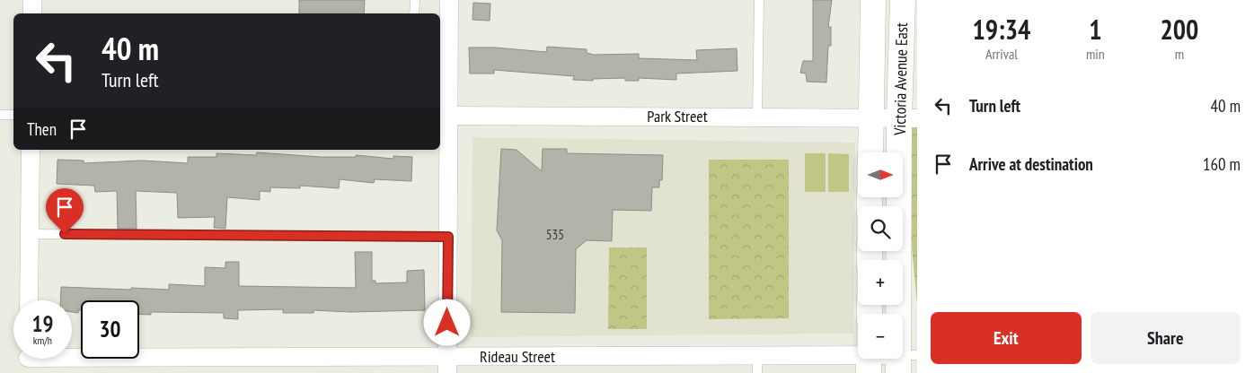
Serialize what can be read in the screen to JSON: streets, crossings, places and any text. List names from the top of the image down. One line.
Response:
{"streets":{"main road":["Victoria Avenue East"],"street":["Park Street","Rideau Street"]},"crossings":[["Victoria Avenue East","Park Street"],["Victoria Avenue East","Rideau Street"]],"house_numbers":["535"],"north":"right","page":{"eta":["19:34","Arrival","1","min","200","m"],"turn":["40 m","Turn left"],"list":[{"name":"Turn left","value":"40 m"},{"name":"Arrive at destination","value":"160 m"}],"then":"Then","map_buttons":["+","−"],"speed":"19 km/h","limit":"30","buttons":["Exit","Share"]}}
